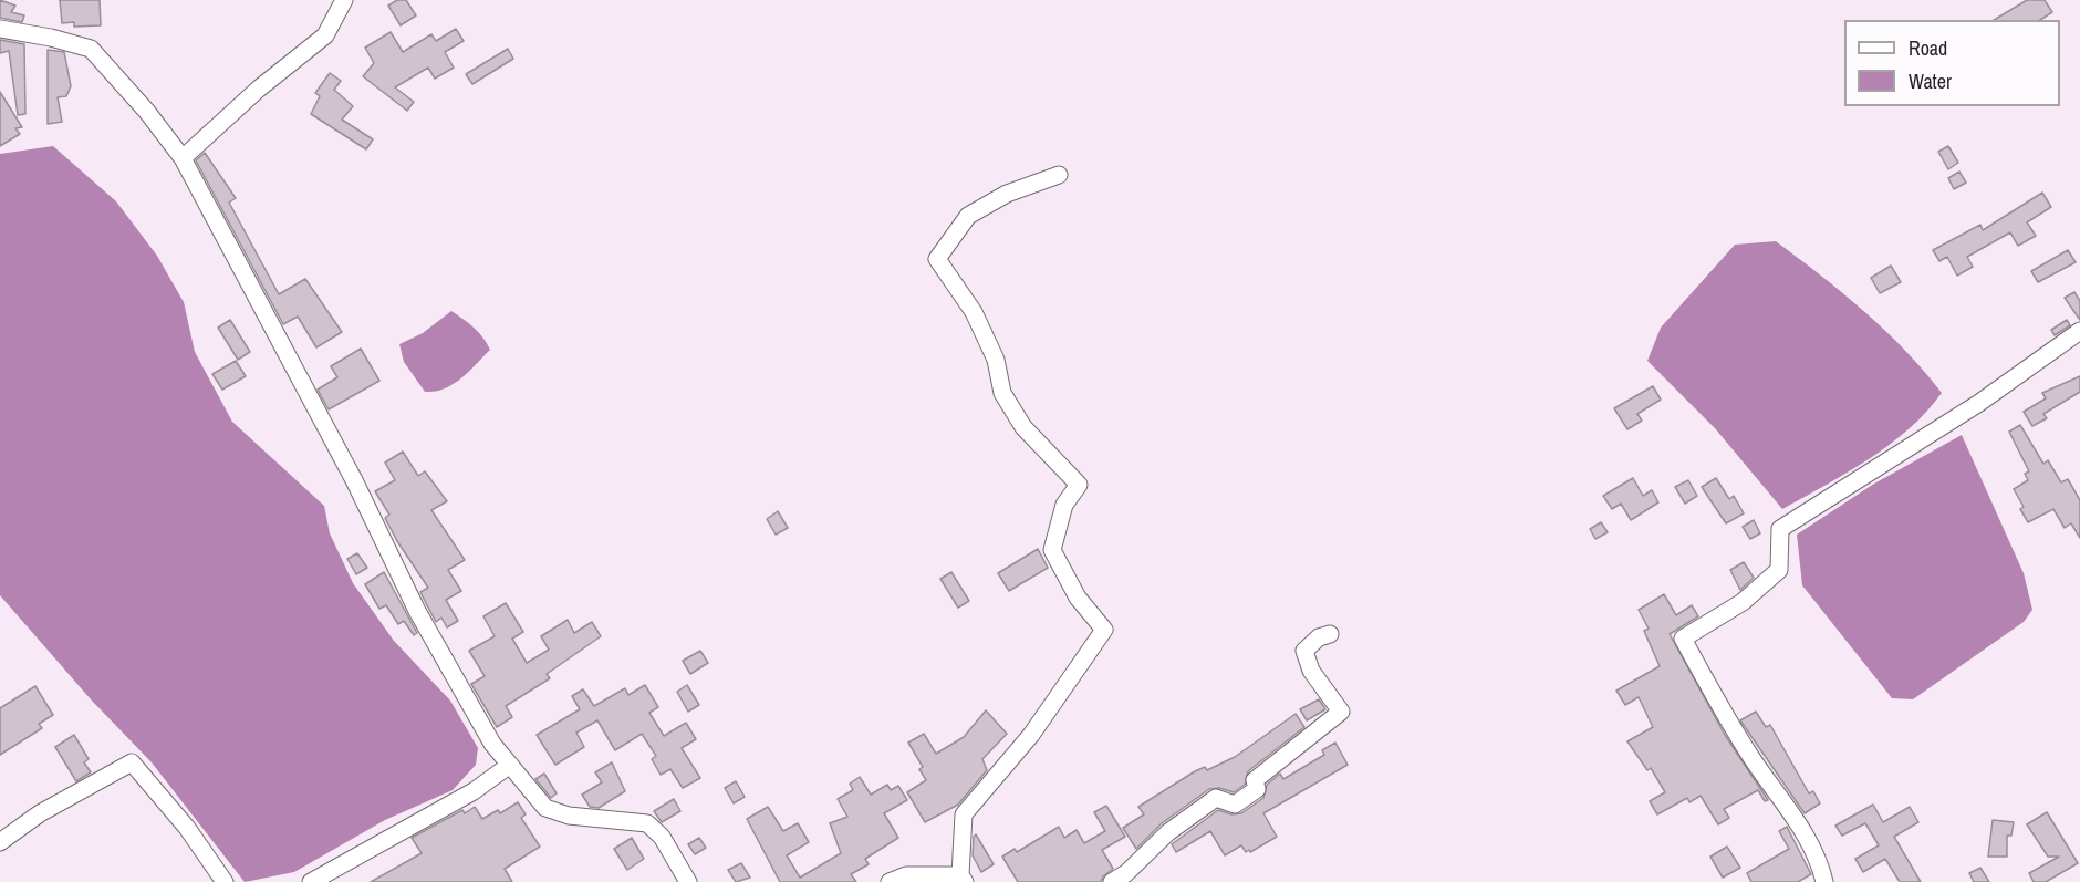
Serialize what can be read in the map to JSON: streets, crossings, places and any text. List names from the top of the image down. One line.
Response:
{"legend":["Road","Water"]}
